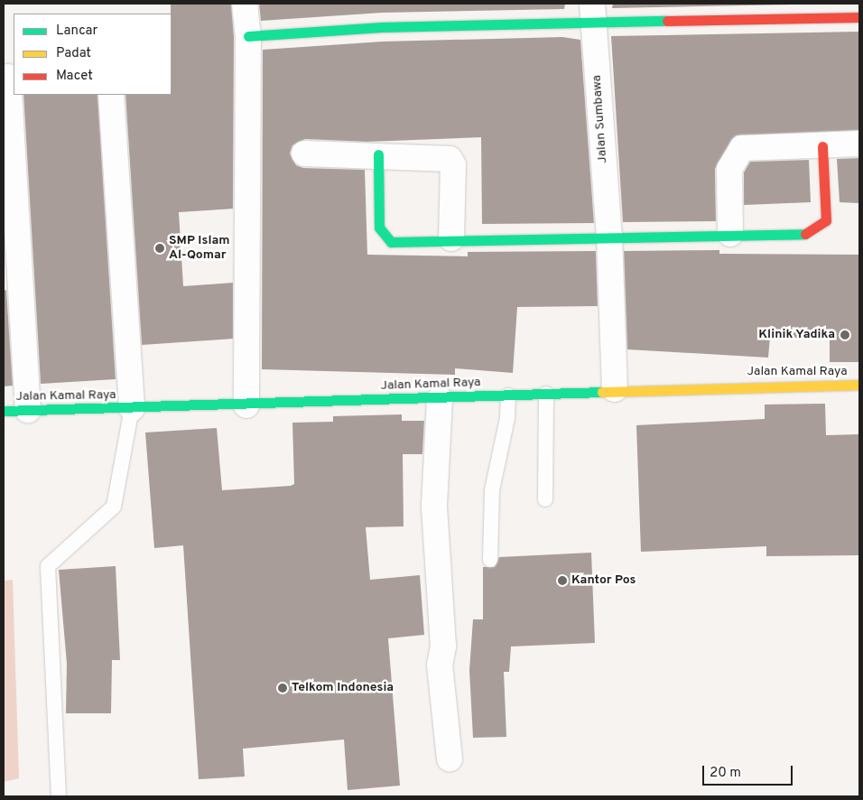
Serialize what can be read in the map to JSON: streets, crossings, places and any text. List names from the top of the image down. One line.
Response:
{"streets":{"street":["Jalan Sumbawa","Jalan Kamal Raya"]},"crossings":[["Jalan Sumbawa","Jalan Kamal Raya"]],"places":["SMP Islam Al-Qomar","Klinik Yadika","Kantor Pos","Telkom Indonesia"],"legend":["Lancar","Padat","Macet"],"scale_bar":"20 m"}
